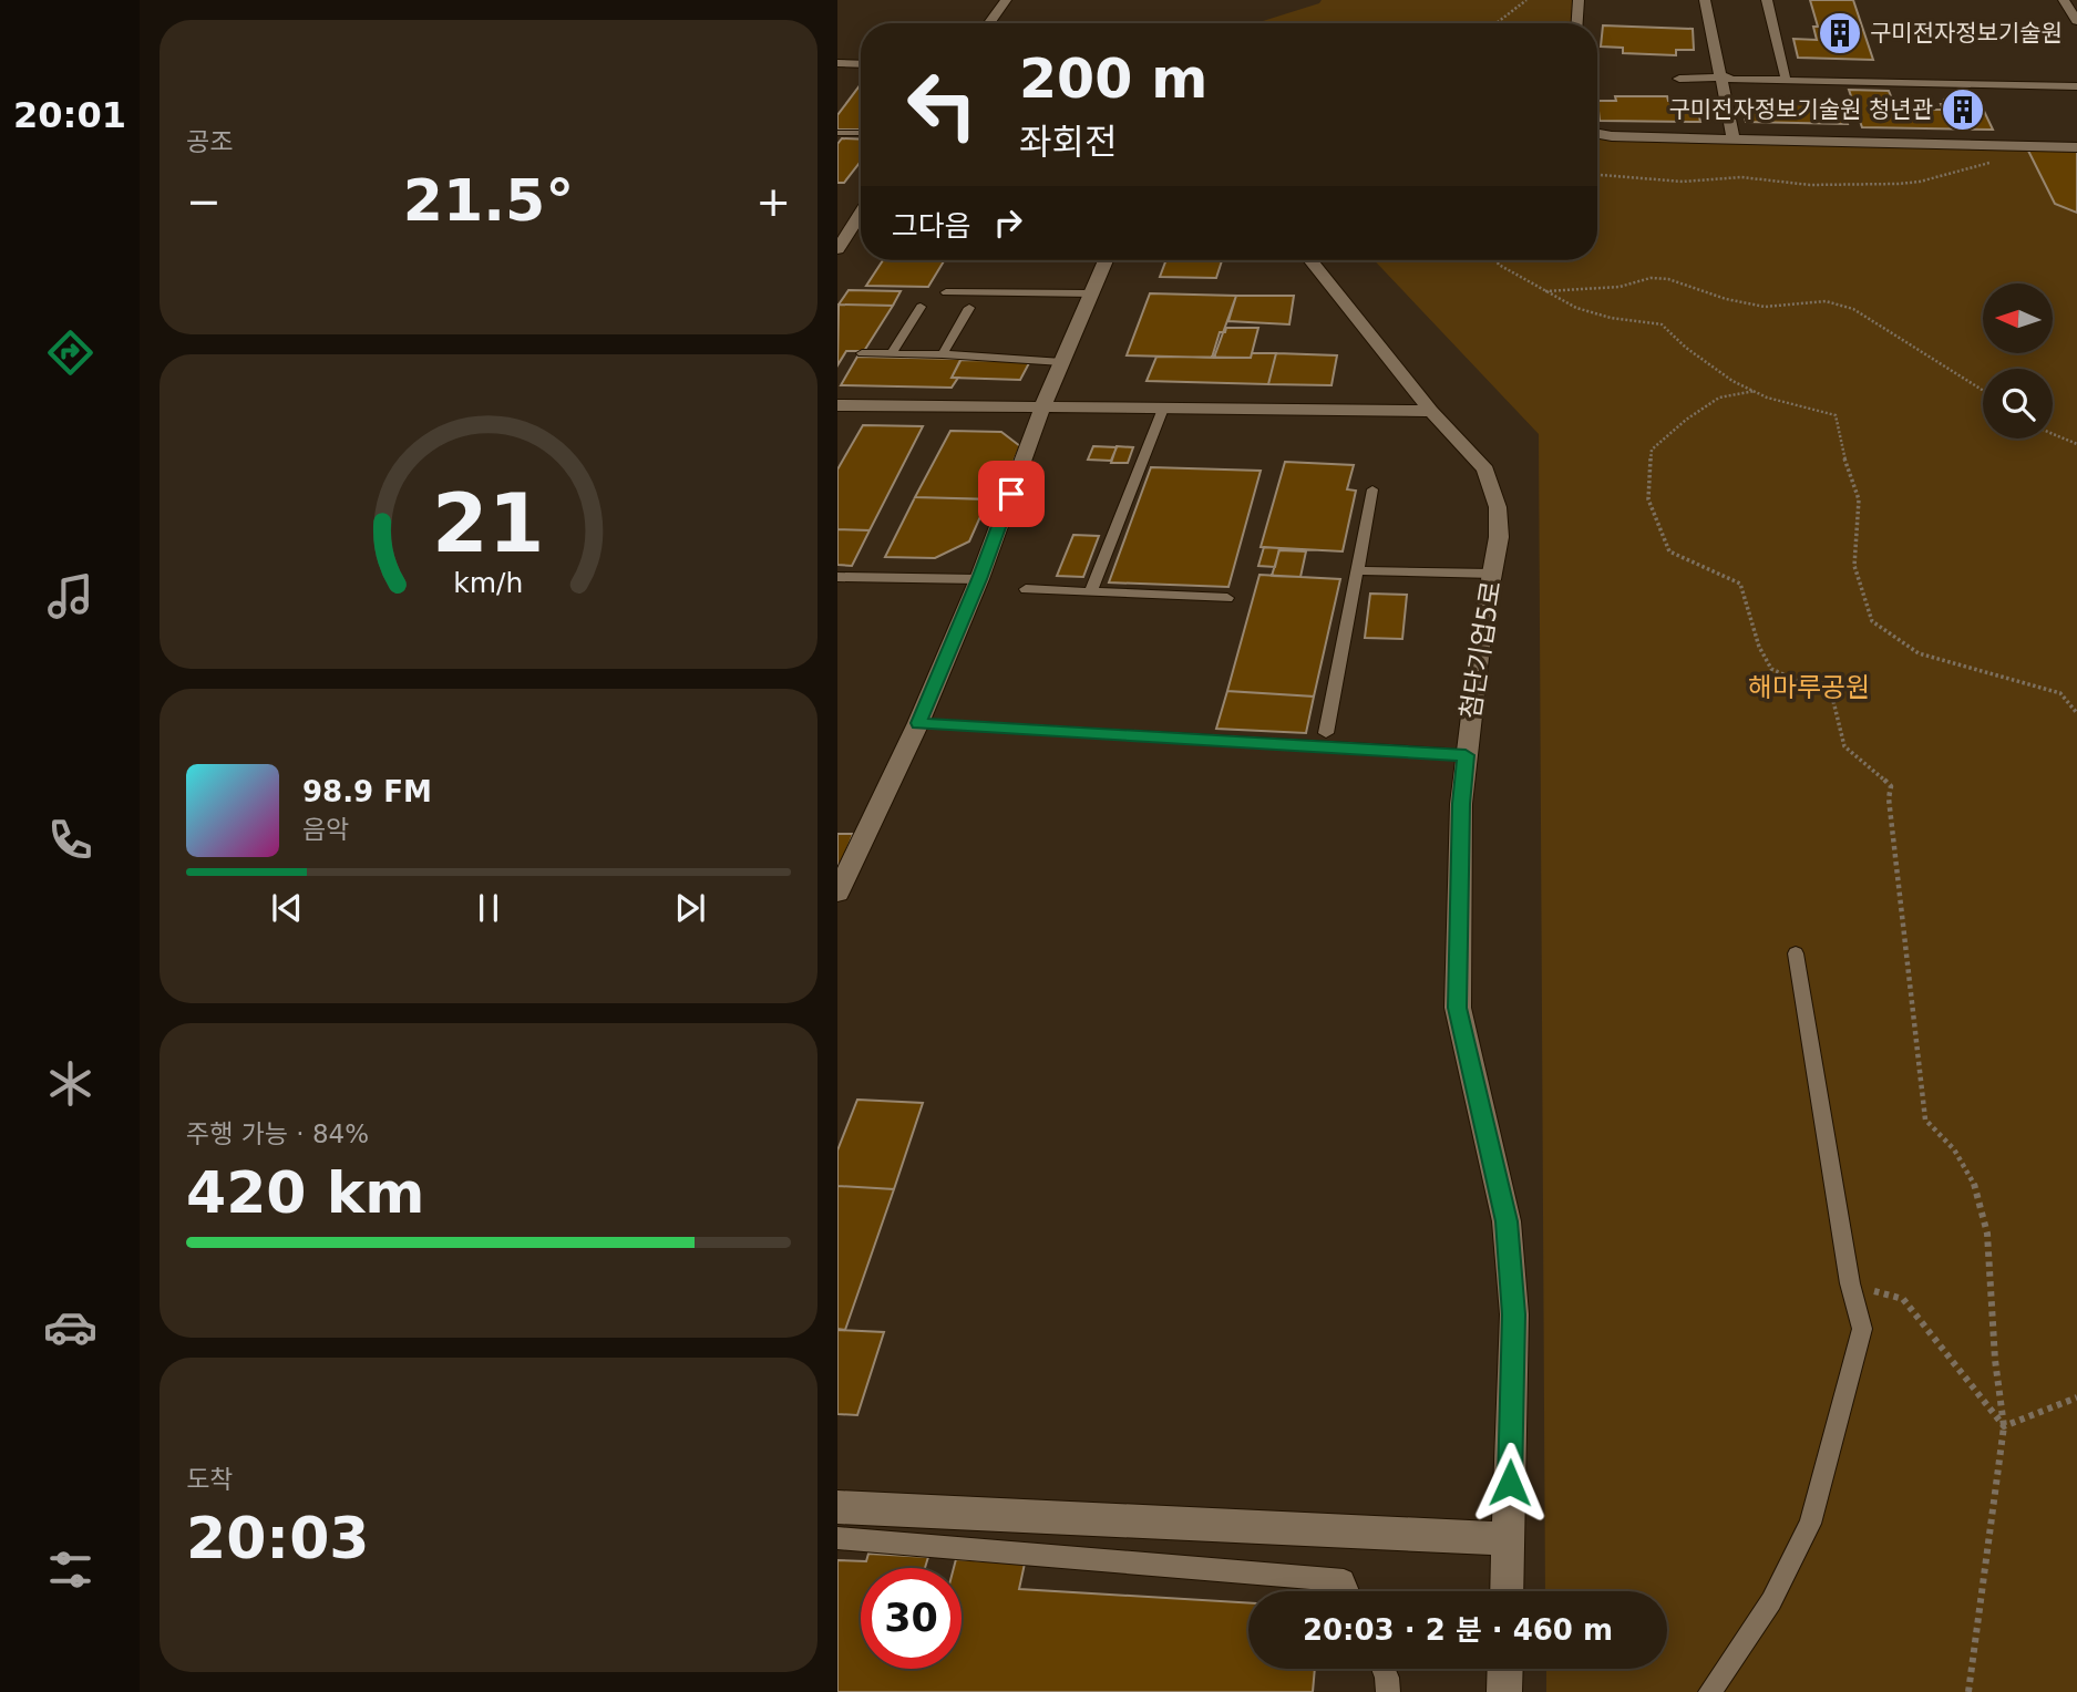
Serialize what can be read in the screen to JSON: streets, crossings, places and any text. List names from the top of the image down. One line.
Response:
{"streets":{"street":["첨단기업5로"]},"parks":["해마루공원"],"places":{"building":["구미전자정보기술원","구미전자정보기술원 청년관"]},"north":"left","page":{"tabs":"20:01","tile":["공조",["주행 가능 · 84%","420 km"],["도착","20:03"]],"turn":["200 m","좌회전"],"heat":["−","21.5°","+"],"then":"그다음","song":["98.9 FM","음악"],"limit":"30","trip":"20:03 · 2 분 · 460 m","gauge":["21","km/h"]}}
